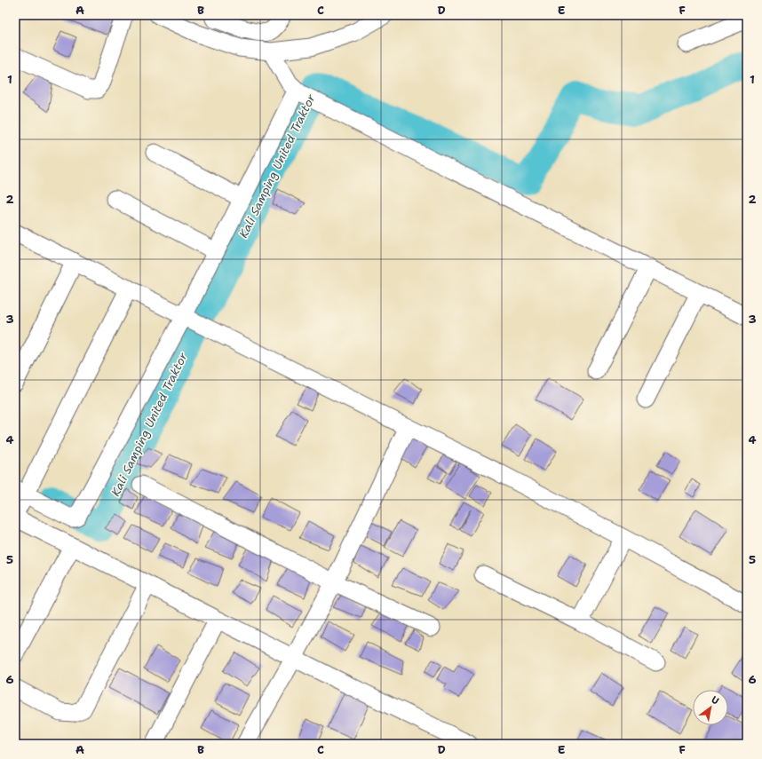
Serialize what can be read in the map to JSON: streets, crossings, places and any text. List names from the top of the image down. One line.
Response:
{"water":["Kali Samping United Traktor"],"north":"top right","grid":{"columns":["A","B","C","D","E","F"],"rows":["1","2","3","4","5","6"]}}
